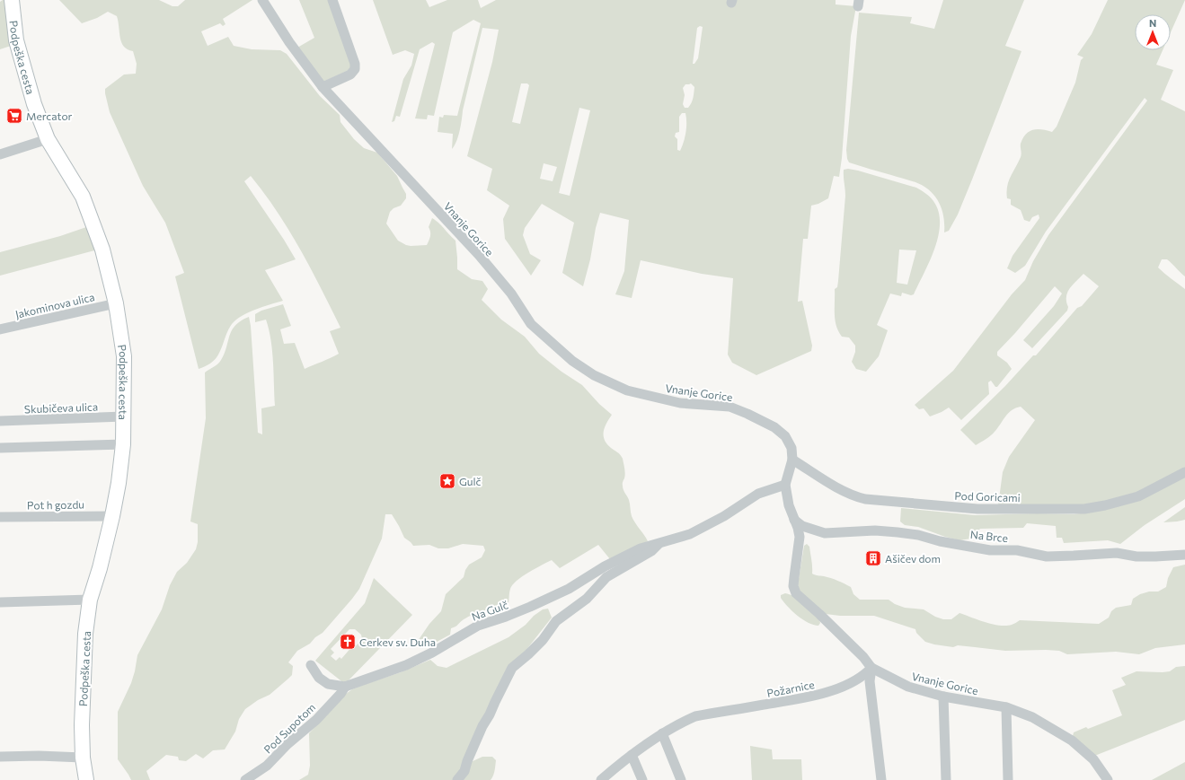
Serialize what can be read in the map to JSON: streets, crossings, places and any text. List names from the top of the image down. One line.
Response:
{"streets":{"main road":["Podpeška cesta"],"street":["Vnanje Gorice","Jakominova ulica","Skubičeva ulica","Pod Goricami","Pot h gozdu","Na Brce","Na Gulč","Požarnice","Pod Supotom"]},"crossings":[["Podpeška cesta","Jakominova ulica"],["Podpeška cesta","Skubičeva ulica"],["Podpeška cesta","Pot h gozdu"],["Vnanje Gorice","Pod Goricami"],["Vnanje Gorice","Na Brce"],["Vnanje Gorice","Na Gulč"],["Vnanje Gorice","Požarnice"],["Na Gulč","Pod Supotom"]],"places":{"supermarket":["Mercator"],"place":["Gulč"],"building":["Ašičev dom"],"church":["Cerkev sv. Duha"]},"north":"top"}
